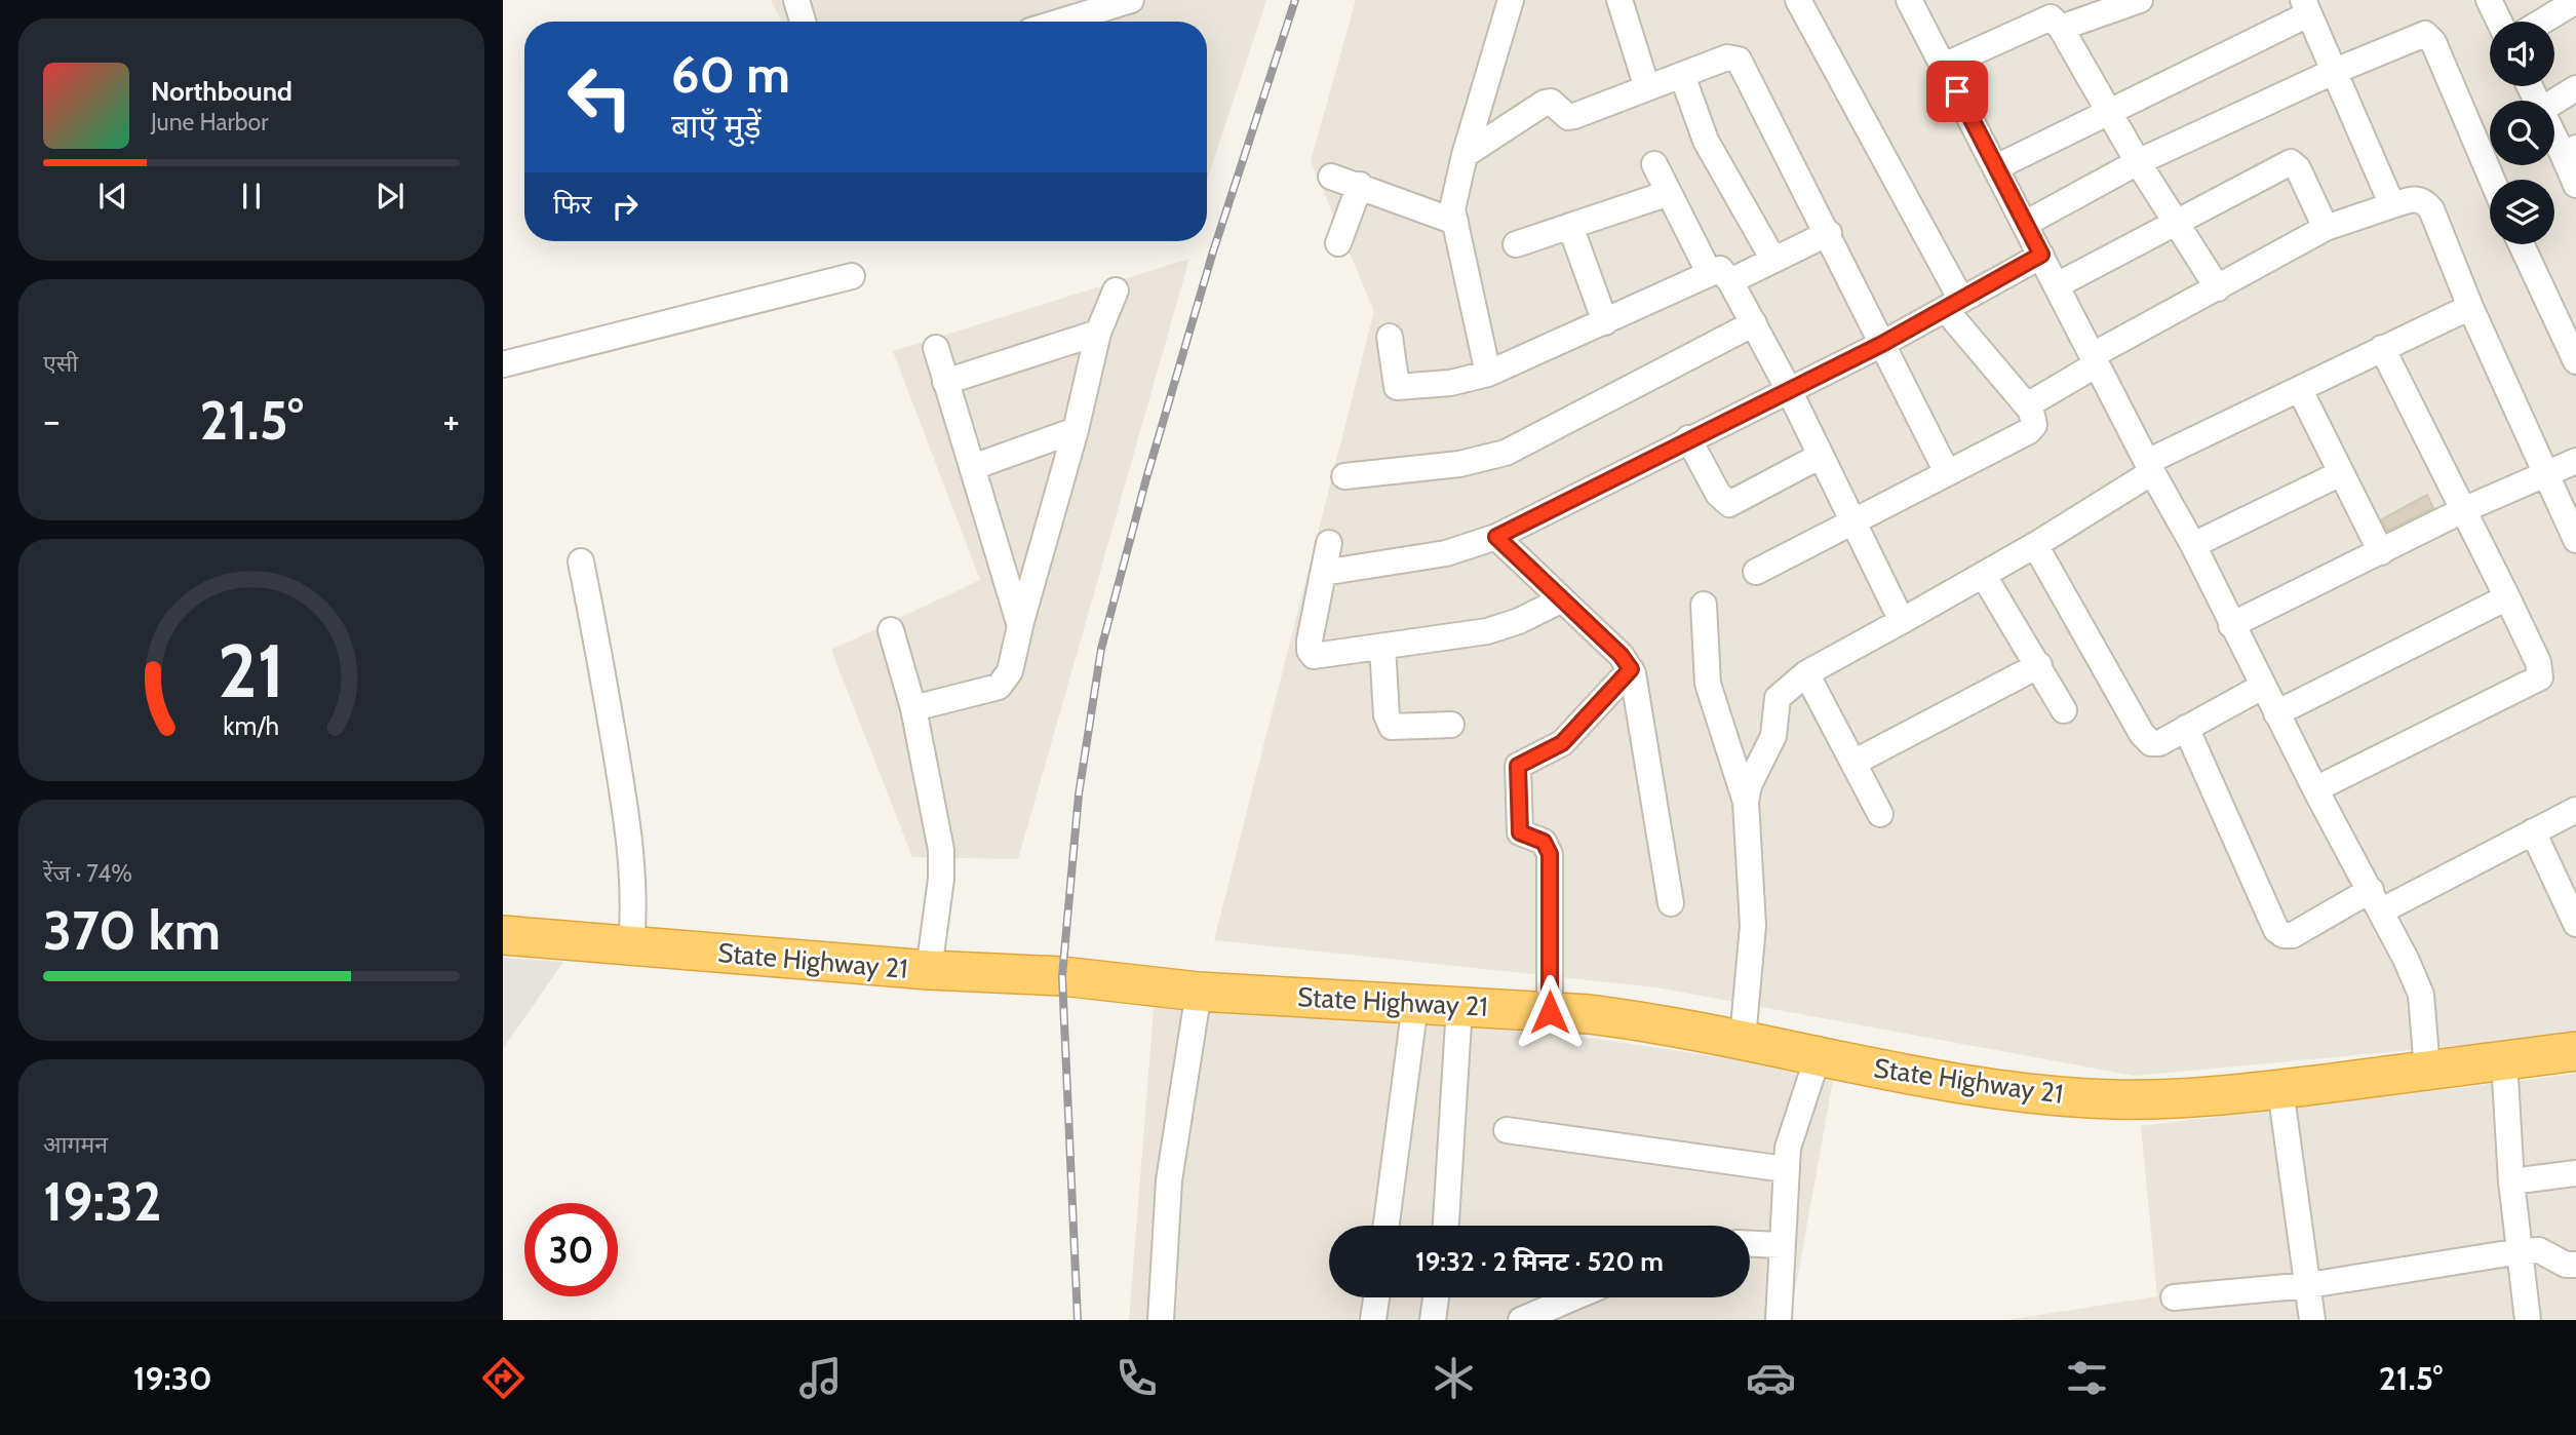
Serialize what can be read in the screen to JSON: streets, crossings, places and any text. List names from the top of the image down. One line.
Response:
{"streets":{"highway":["State Highway 21"]},"page":{"turn":["60 m","बाएँ मुड़ें"],"song":["Northbound","June Harbor"],"then":"फिर","tile":["एसी",["रेंज · 74%","370 km"],["आगमन","19:32"]],"heat":["−","21.5°","+"],"limit":"30","trip":"19:32 · 2 मिनट · 520 m","tabs":["19:30","21.5°"],"gauge":["21","km/h"]}}
